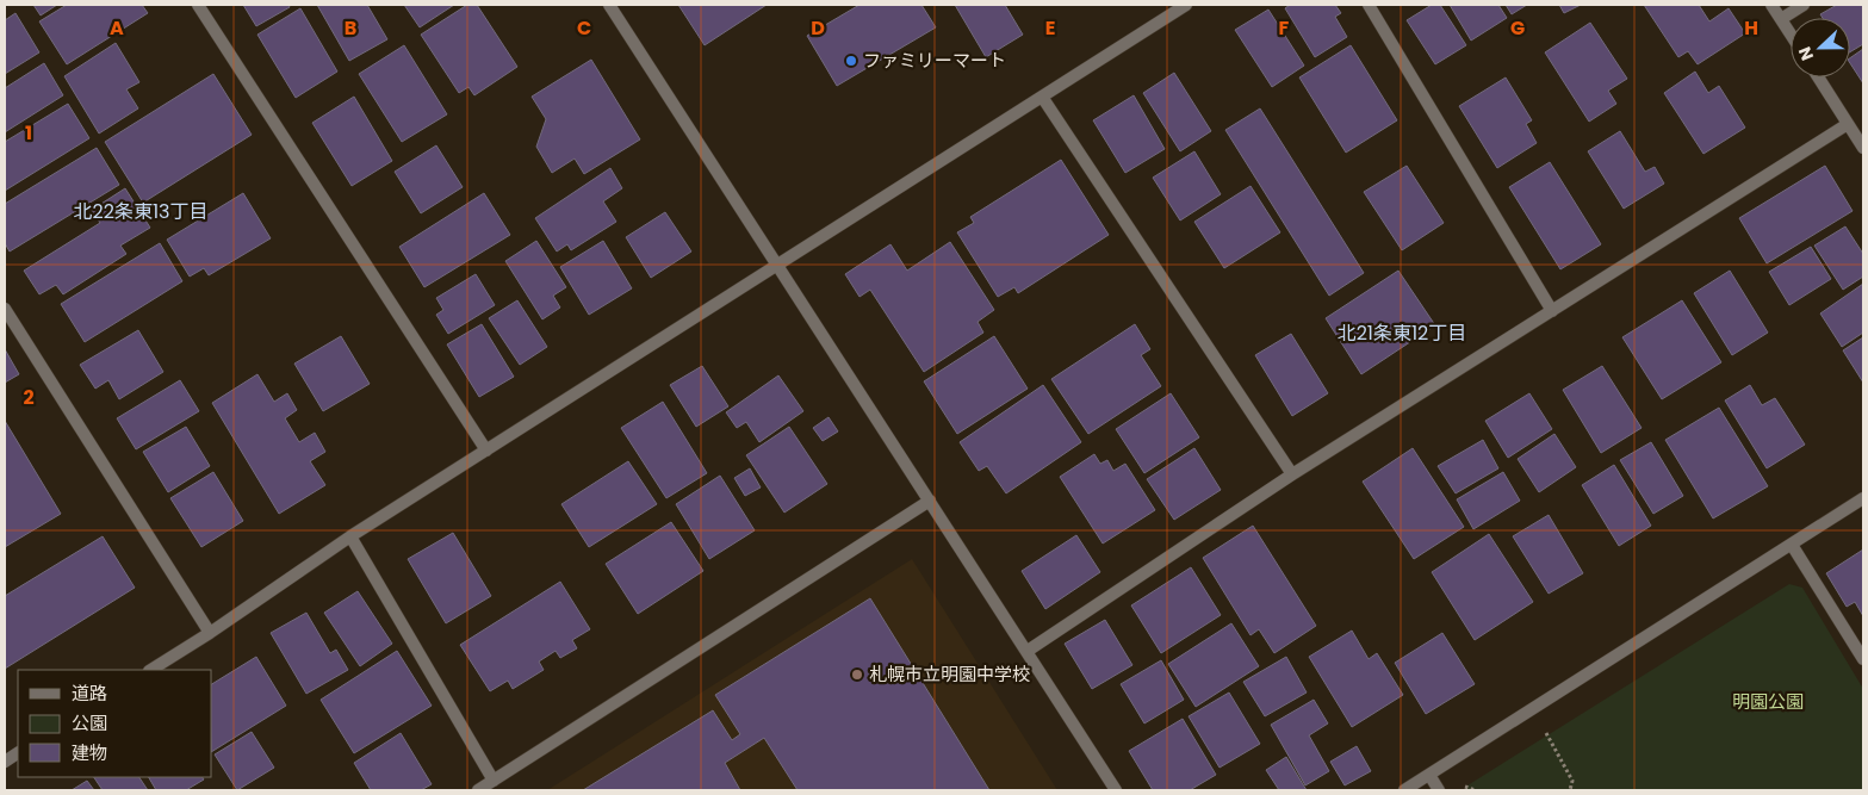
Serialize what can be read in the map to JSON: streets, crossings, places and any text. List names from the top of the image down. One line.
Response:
{"districts":["北22条東13丁目","北21条東12丁目"],"parks":["明園公園"],"places":["ファミリーマート","札幌市立明園中学校"],"legend":["道路","公園","建物"],"north":"left","grid":{"columns":["A","B","C","D","E","F","G","H"],"rows":["1","2"]}}
